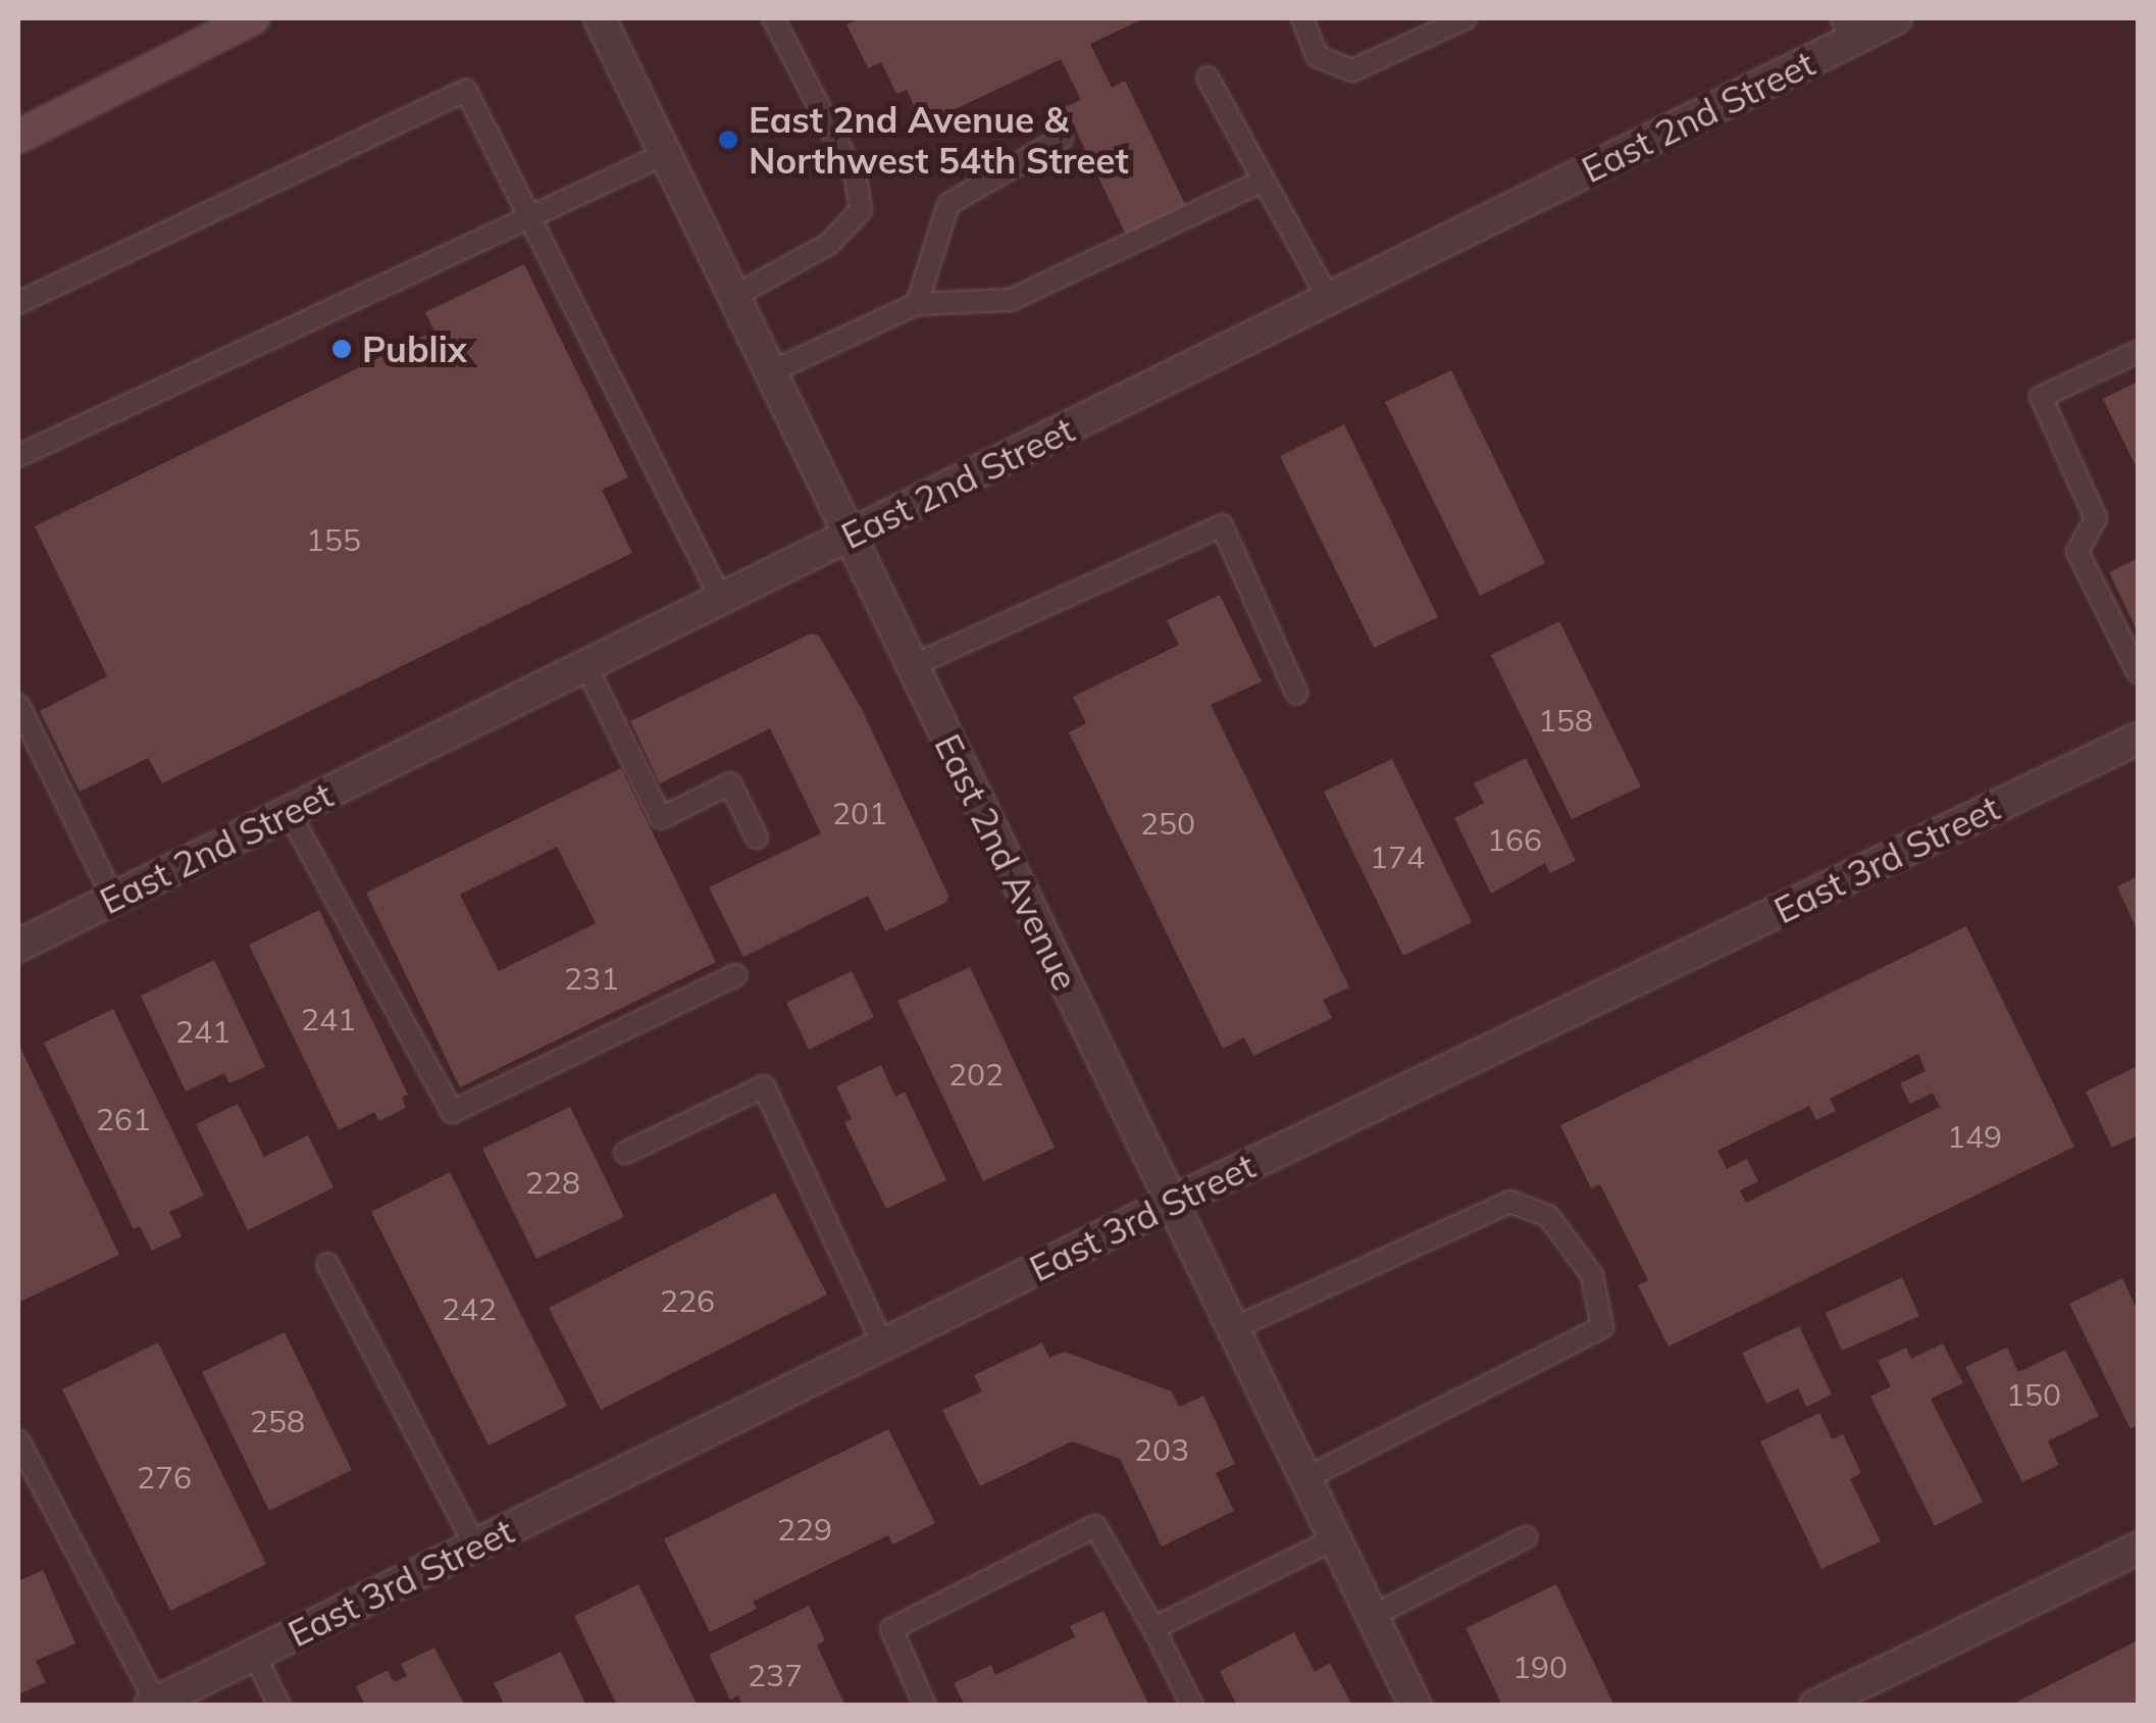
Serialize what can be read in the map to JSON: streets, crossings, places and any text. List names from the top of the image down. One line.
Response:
{"streets":{"street":["East 2nd Street","East 3rd Street","East 2nd Avenue"]},"crossings":[["East 2nd Street","East 2nd Avenue"],["East 3rd Street","East 2nd Avenue"]],"places":["East 2nd Avenue & Northwest 54th Street","Publix"],"house_numbers":["155","158","201","250","166","174","231","241","241","202","261","149","228","226","242","150","258","203","276","229","190","237"]}
